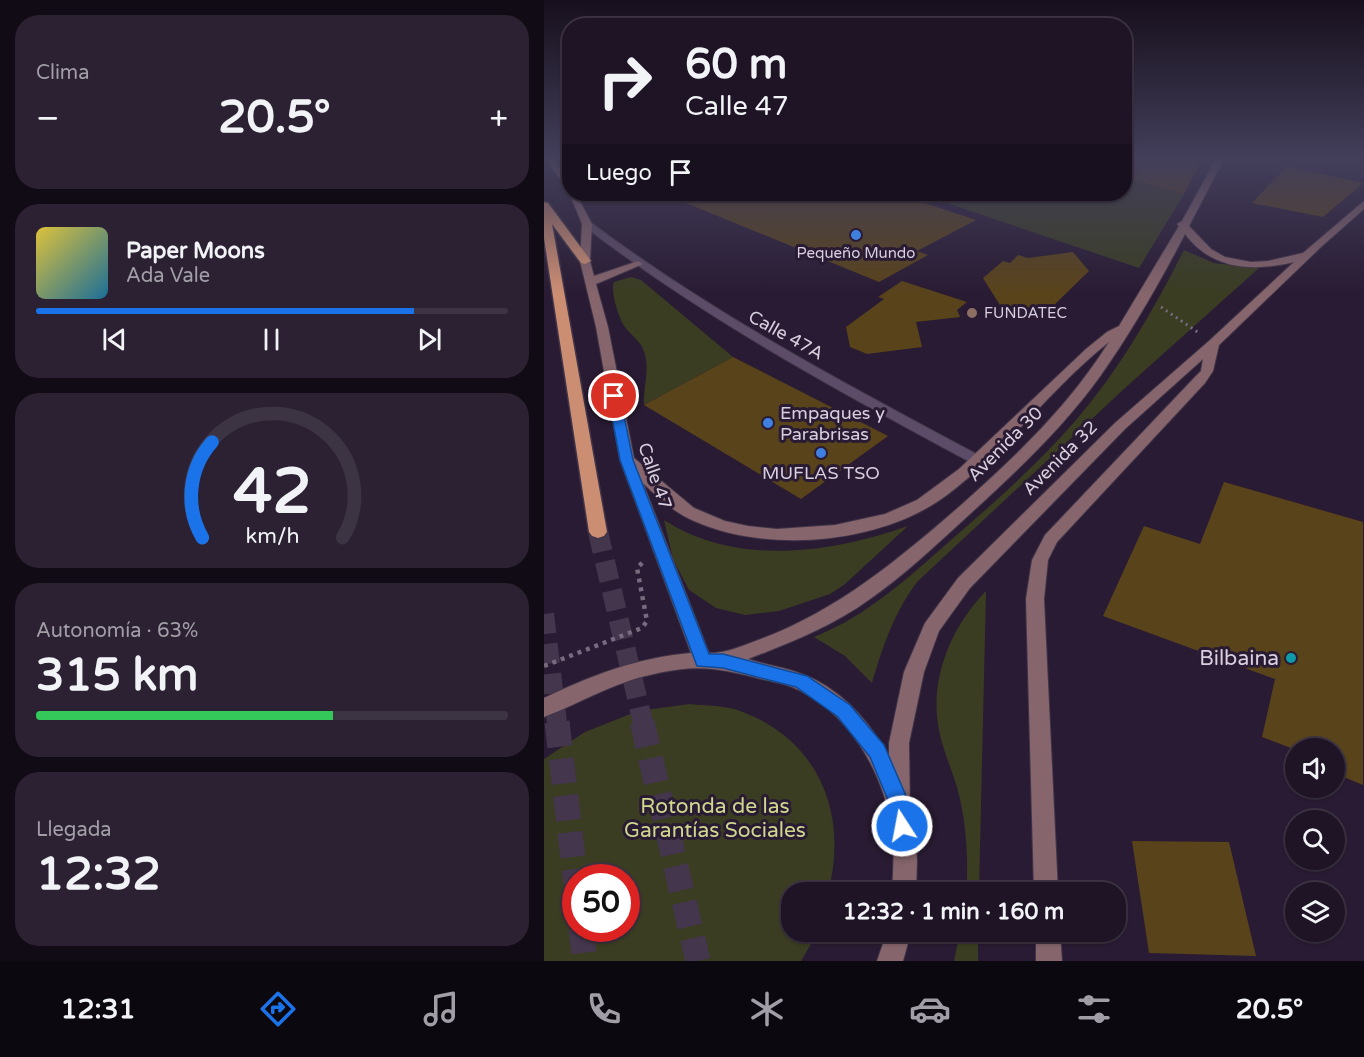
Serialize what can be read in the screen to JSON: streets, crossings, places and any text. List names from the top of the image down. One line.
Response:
{"streets":{"main road":["Avenida 30","Avenida 32","Calle 47"],"street":["Calle 47A"]},"crossings":[["Calle 47A","Calle 47"],["Avenida 30","Calle 47"]],"parks":["Rotonda de las Garantías Sociales"],"places":["Pequeño Mundo","FUNDATEC","Empaques y Parabrisas","MUFLAS TSO","Bilbaina"],"page":{"tile":["Clima",["Autonomía · 63%","315 km"],["Llegada","12:32"]],"turn":["60 m","Calle 47"],"heat":["−","20.5°","+"],"then":"Luego","song":["Paper Moons","Ada Vale"],"limit":"50","trip":"12:32 · 1 min · 160 m","tabs":["12:31","20.5°"],"gauge":["42","km/h"]}}
